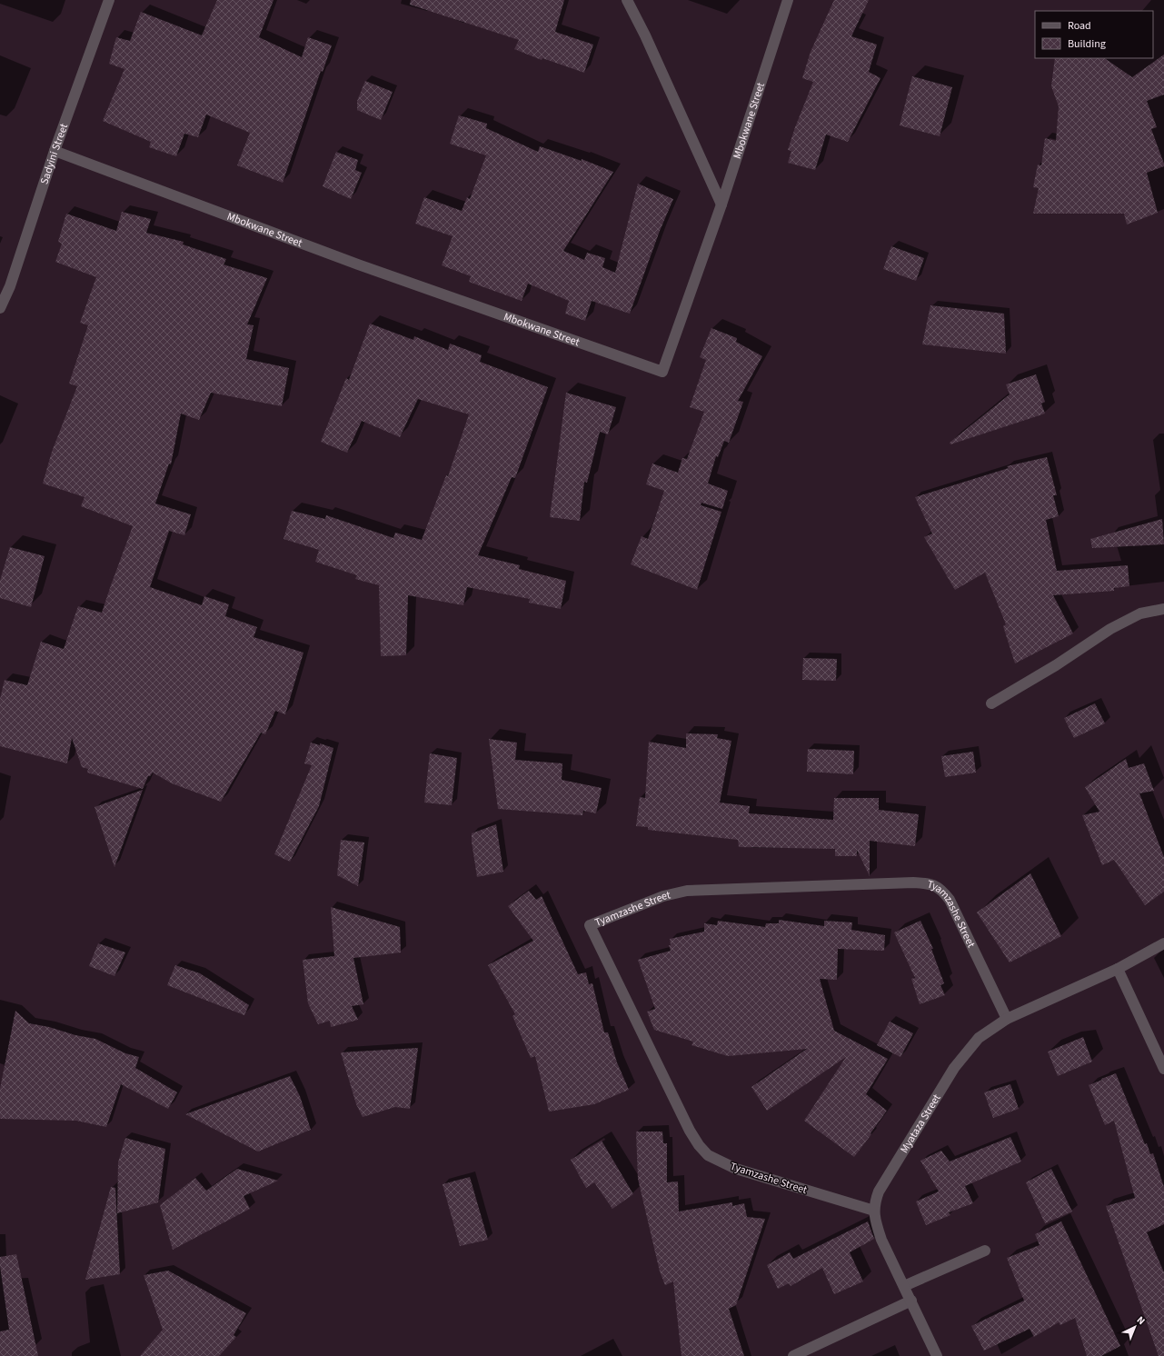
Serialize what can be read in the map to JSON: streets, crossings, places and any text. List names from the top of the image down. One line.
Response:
{"streets":{"street":["Mbokwane Street","Sadyini Street","Tyamzashe Street","Myataza Street"]},"crossings":[["Mbokwane Street","Sadyini Street"],["Tyamzashe Street","Myataza Street"]],"legend":["Road","Building"],"north":"top right"}
